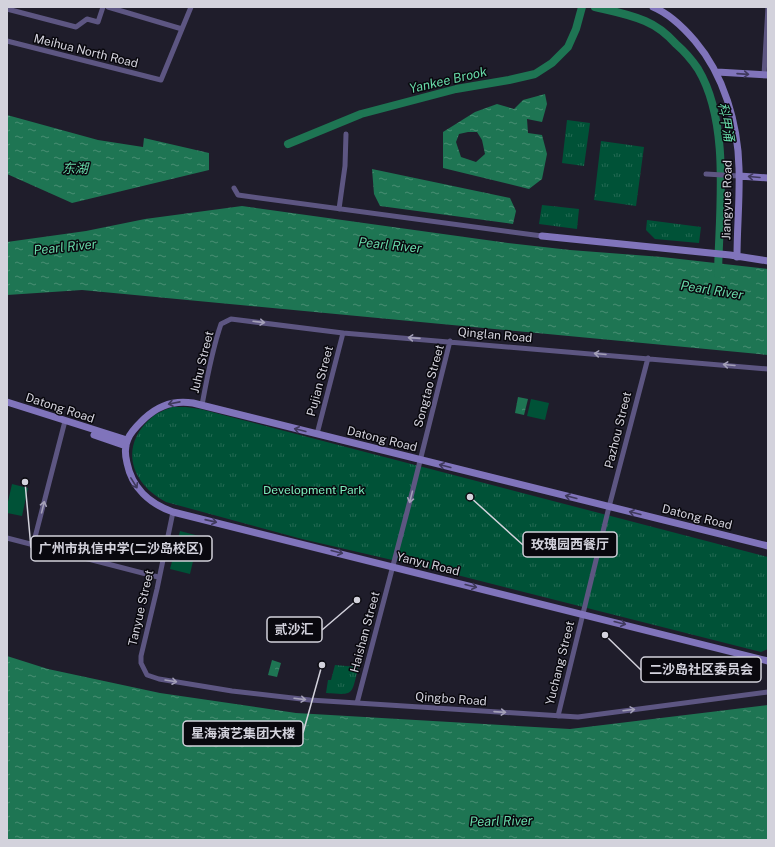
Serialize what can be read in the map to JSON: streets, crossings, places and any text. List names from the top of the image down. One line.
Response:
{"streets":{"main road":["Jiangyue Road","Datong Road","Yanyu Road"],"street":["Meihua North Road","Qinglan Road","Juhu Street","Pujian Street","Songtao Street","Pazhou Street","Tanyue Street","Haishan Street","Yuchang Street","Qingbo Road"]},"crossings":[["Qinglan Road","Juhu Street"],["Qinglan Road","Pujian Street"],["Qinglan Road","Songtao Street"],["Qinglan Road","Pazhou Street"],["Juhu Street","Datong Road"],["Pujian Street","Datong Road"],["Songtao Street","Datong Road"],["Songtao Street","Yanyu Road"],["Songtao Street","Haishan Street"],["Datong Road","Pazhou Street"],["Datong Road","Yanyu Road"],["Pazhou Street","Yanyu Road"],["Pazhou Street","Yuchang Street"],["Yanyu Road","Tanyue Street"],["Yanyu Road","Haishan Street"],["Yanyu Road","Yuchang Street"],["Tanyue Street","Qingbo Road"],["Haishan Street","Qingbo Road"],["Yuchang Street","Qingbo Road"]],"one_way":["Songtao Street","Datong Road","Yanyu Road","Qingbo Road"],"water":["Yankee Brook","科甲涌","东湖","Pearl River"],"parks":["Development Park"],"places":["广州市执信中学(二沙岛校区)","玫瑰园西餐厅","贰沙汇","二沙岛社区委员会","星海演艺集团大楼"]}
